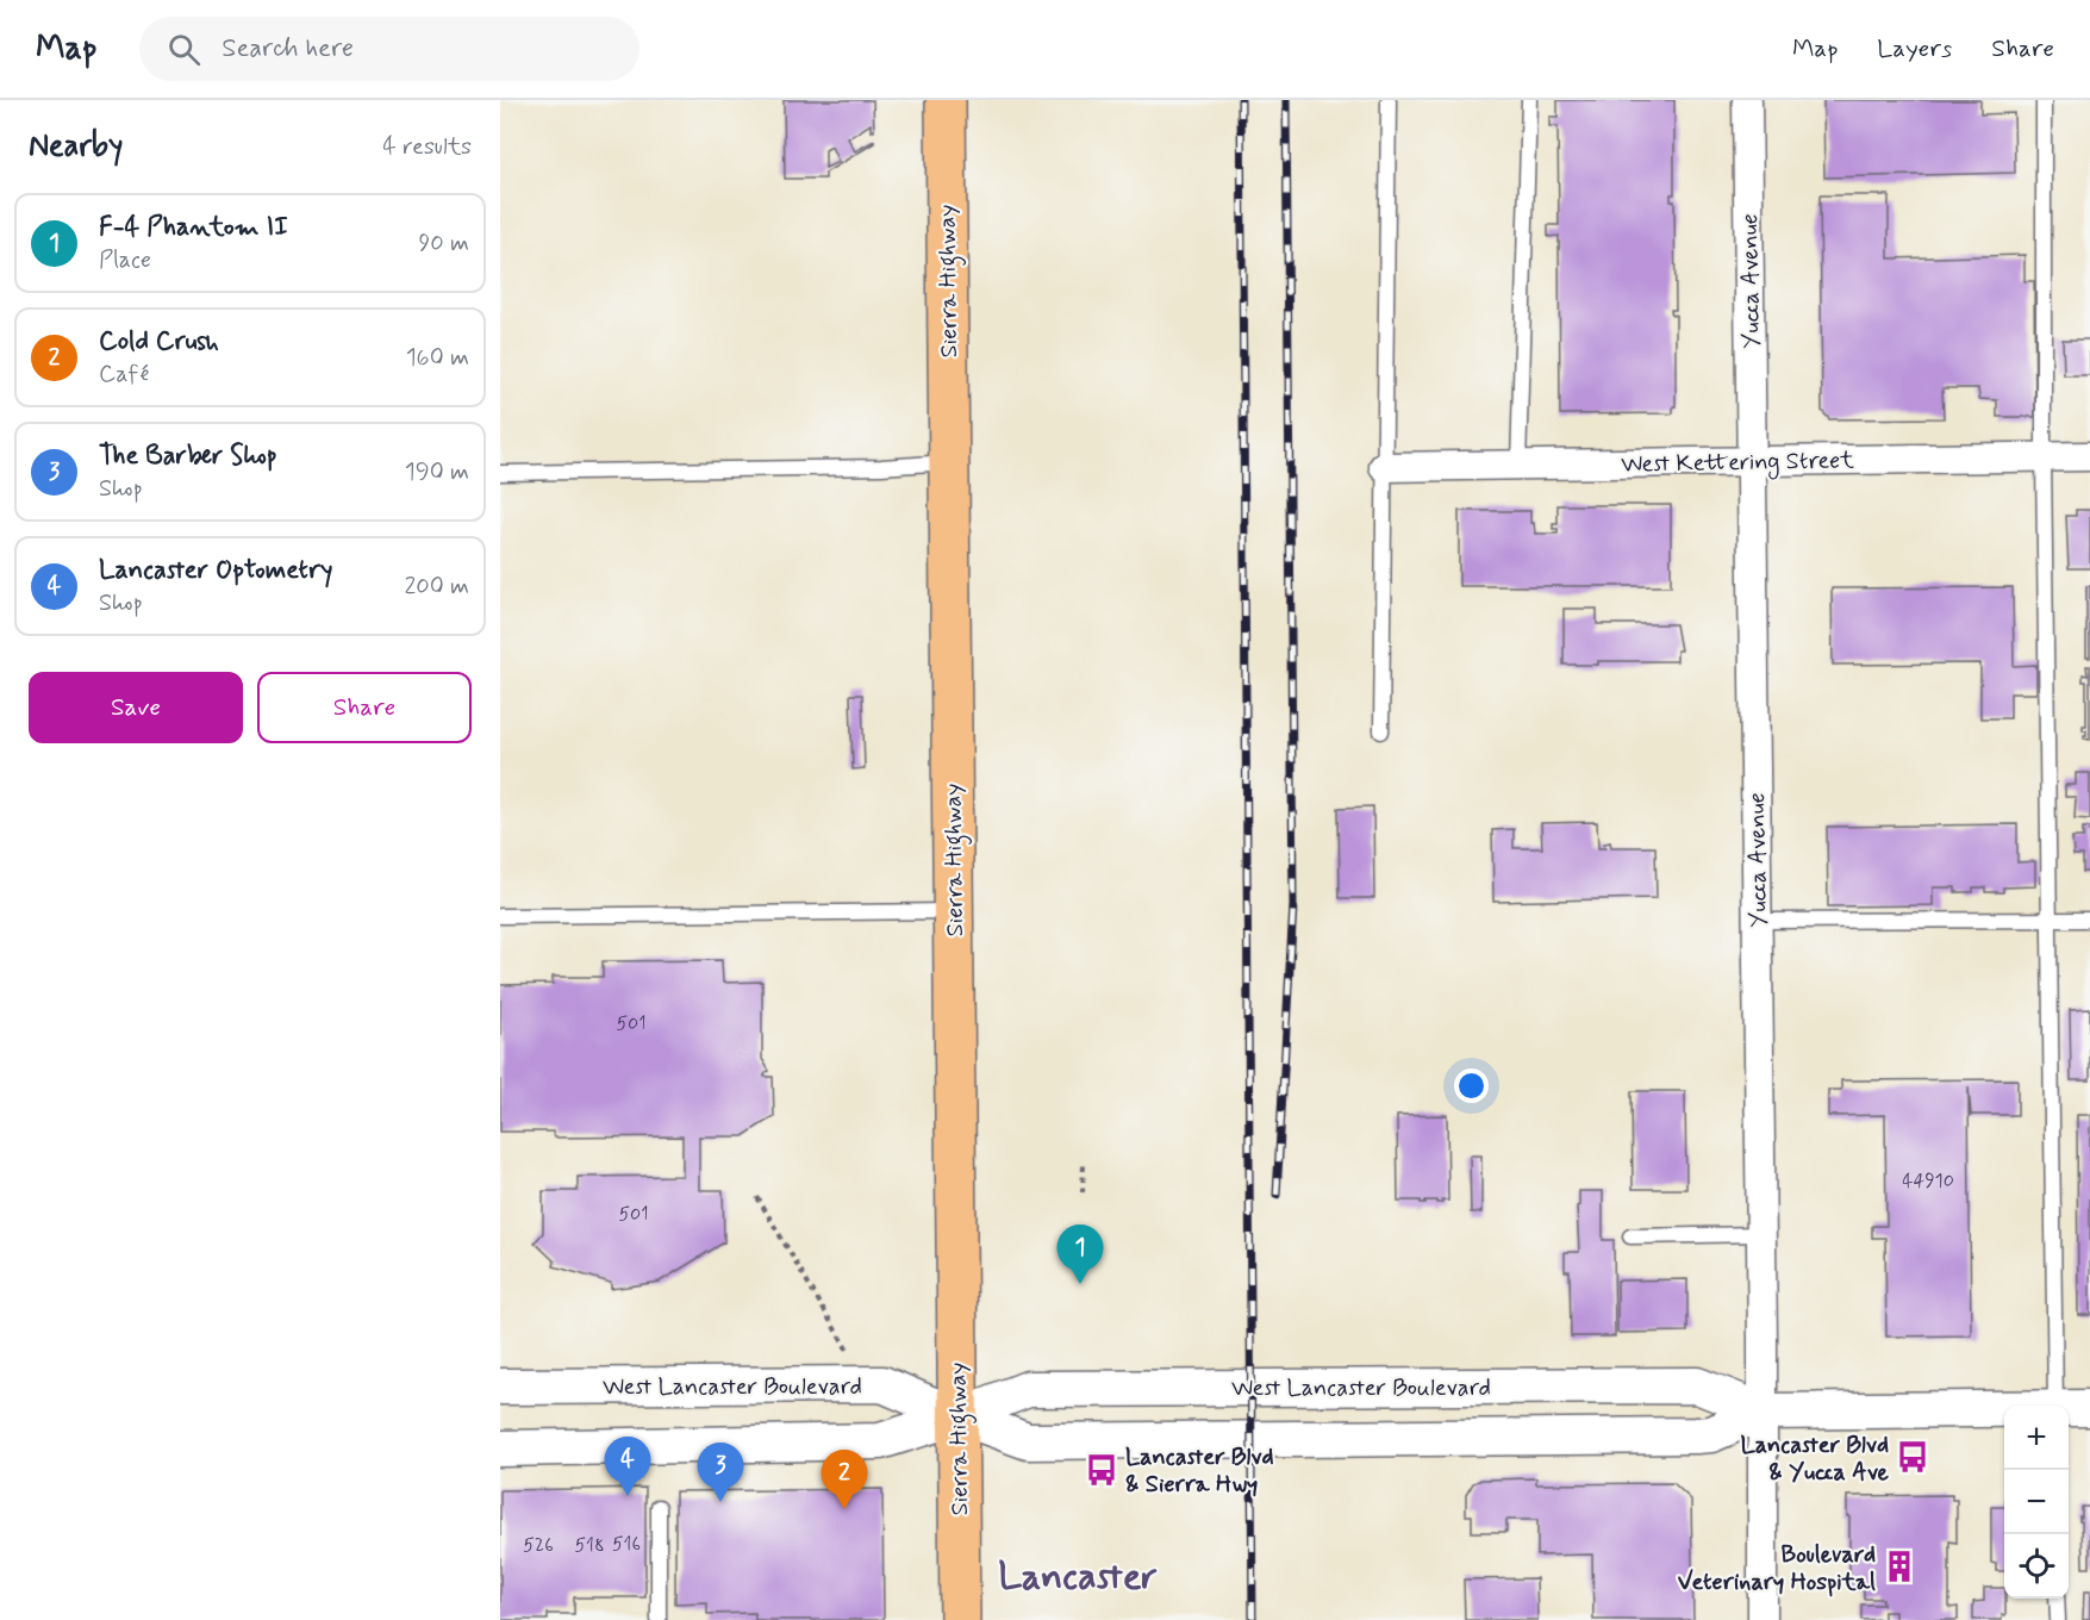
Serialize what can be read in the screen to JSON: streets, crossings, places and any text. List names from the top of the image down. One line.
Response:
{"streets":{"main road":["Sierra Highway"],"street":["Yucca Avenue","West Kettering Street","West Lancaster Boulevard"]},"crossings":[["Sierra Highway","West Lancaster Boulevard"],["Yucca Avenue","West Kettering Street"],["Yucca Avenue","West Lancaster Boulevard"]],"districts":["Lancaster"],"places":{"bus stop":["Lancaster Blvd & Yucca Ave","Lancaster Blvd & Sierra Hwy"],"building":["Boulevard Veterinary Hospital"]},"house_numbers":["501","44910","501","516","526","518"],"page":{"header":"Map","search":"Search here","nav":["Map","Layers","Share"],"heading":["Nearby","4 results"],"list":[{"mark":"1","name":"F-4 Phantom II","note":"Place","value":"90 m"},{"mark":"2","name":"Cold Crush","note":"Café","value":"160 m"},{"mark":"3","name":"The Barber Shop","note":"Shop","value":"190 m"},{"mark":"4","name":"Lancaster Optometry","note":"Shop","value":"200 m"}],"buttons":["Save","Share"],"pins":["1","4","3","2"],"map_buttons":["+","−"]}}
